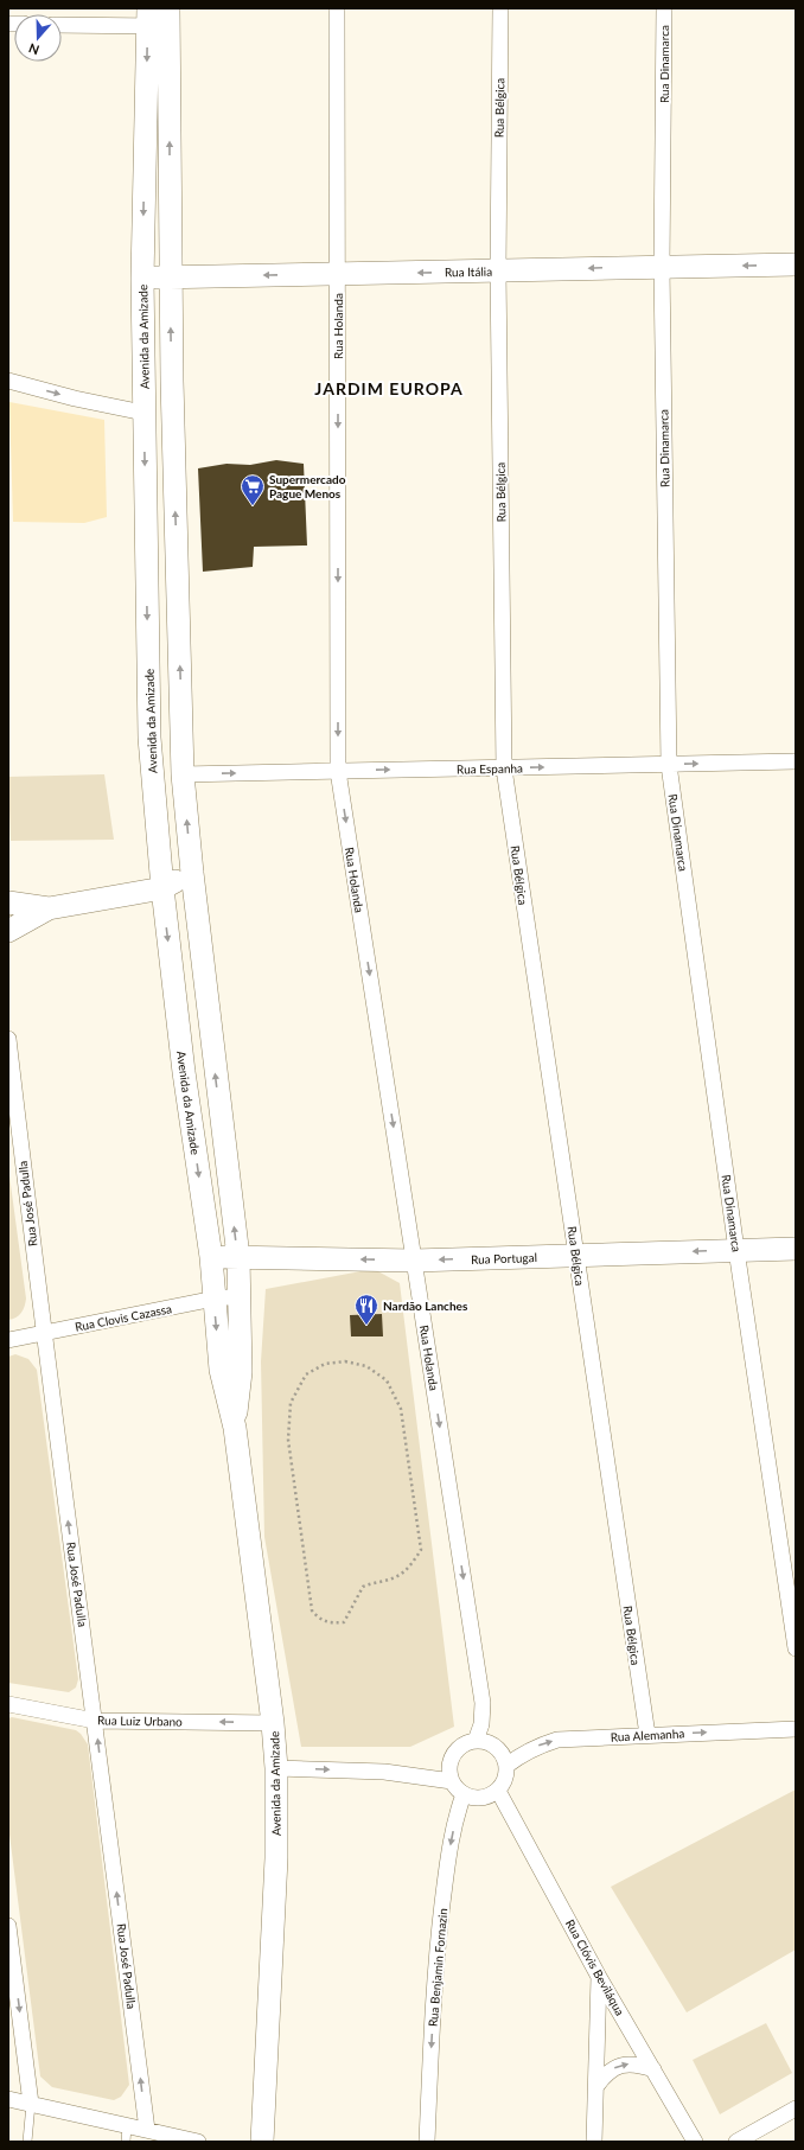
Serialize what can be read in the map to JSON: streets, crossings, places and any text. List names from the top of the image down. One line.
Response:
{"streets":{"main road":["Rua Itália","Avenida da Amizade","Rua Portugal"],"street":["Rua Dinamarca","Rua Bélgica","Rua Holanda","Rua Espanha","Rua José Padulla","Rua Clovis Cazassa","Rua Luiz Urbano","Rua Alemanha","Rua Benjamin Fornazin","Rua Clóvis Beviláqua"]},"crossings":[["Rua Dinamarca","Rua Itália"],["Rua Dinamarca","Rua Espanha"],["Rua Dinamarca","Rua Portugal"],["Rua Bélgica","Rua Itália"],["Rua Bélgica","Rua Espanha"],["Rua Bélgica","Rua Portugal"],["Rua Bélgica","Rua Alemanha"],["Rua Itália","Rua Holanda"],["Rua Itália","Avenida da Amizade"],["Rua Holanda","Rua Espanha"],["Rua Holanda","Rua Portugal"],["Rua Holanda","Rua Alemanha"],["Rua Holanda","Rua Benjamin Fornazin"],["Rua Holanda","Rua Clóvis Beviláqua"],["Avenida da Amizade","Rua Espanha"],["Avenida da Amizade","Rua Portugal"],["Avenida da Amizade","Rua Clovis Cazassa"],["Avenida da Amizade","Rua Luiz Urbano"],["Rua José Padulla","Rua Clovis Cazassa"],["Rua José Padulla","Rua Luiz Urbano"],["Rua Alemanha","Rua Benjamin Fornazin"],["Rua Alemanha","Rua Clóvis Beviláqua"],["Rua Benjamin Fornazin","Rua Clóvis Beviláqua"]],"one_way":["Rua Itália","Rua Holanda","Rua Espanha","Rua José Padulla","Rua Portugal","Rua Luiz Urbano","Rua Alemanha","Rua Benjamin Fornazin"],"districts":["JARDIM EUROPA"],"places":{"supermarket":["Supermercado Pague Menos"],"restaurant":["Nardão Lanches"]},"north":"bottom"}
